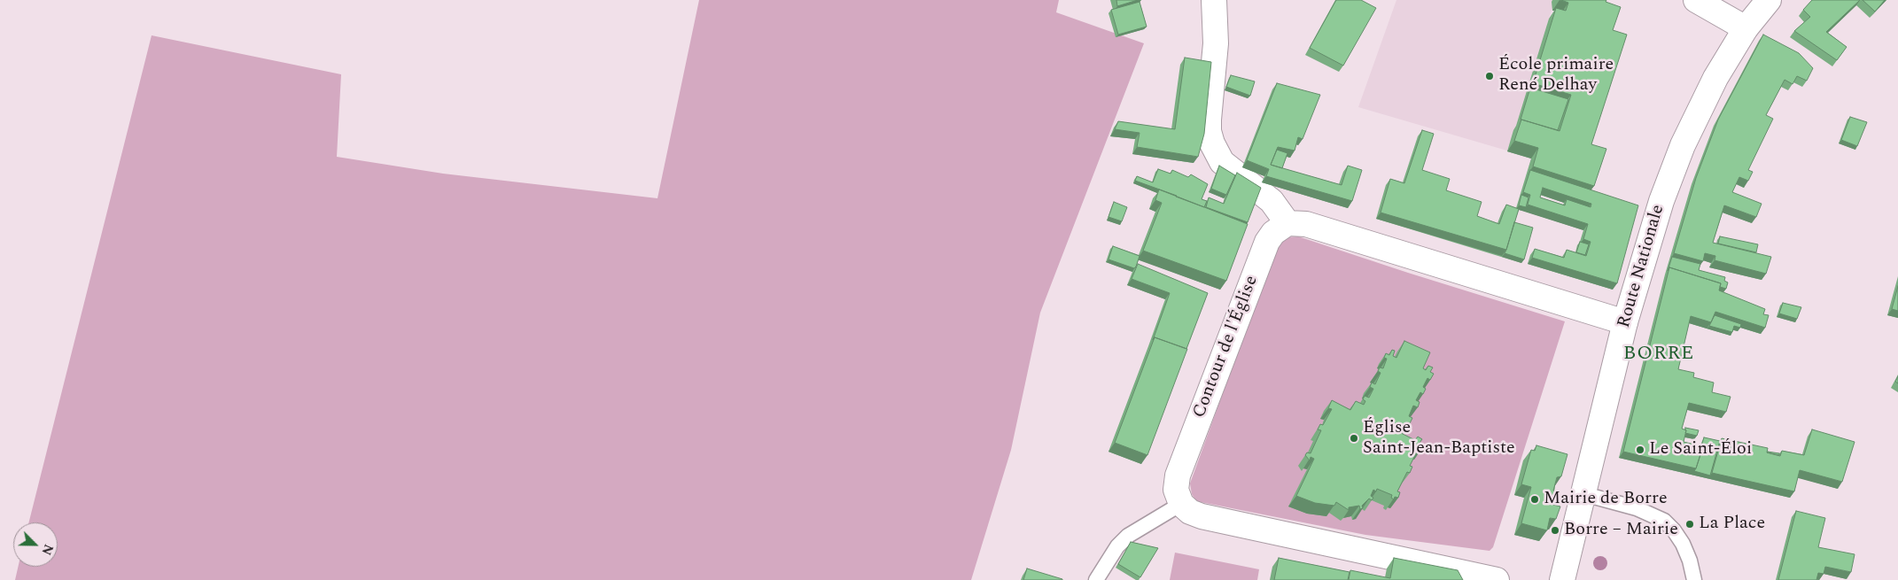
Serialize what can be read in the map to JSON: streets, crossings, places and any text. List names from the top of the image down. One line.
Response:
{"streets":{"street":["Route Nationale","Contour de l'Église"]},"districts":["BORRE"],"places":["École primaire René Delhay","Église Saint-Jean-Baptiste","Le Saint-Éloi","Mairie de Borre","La Place","Borre – Mairie"],"north":"bottom right"}
